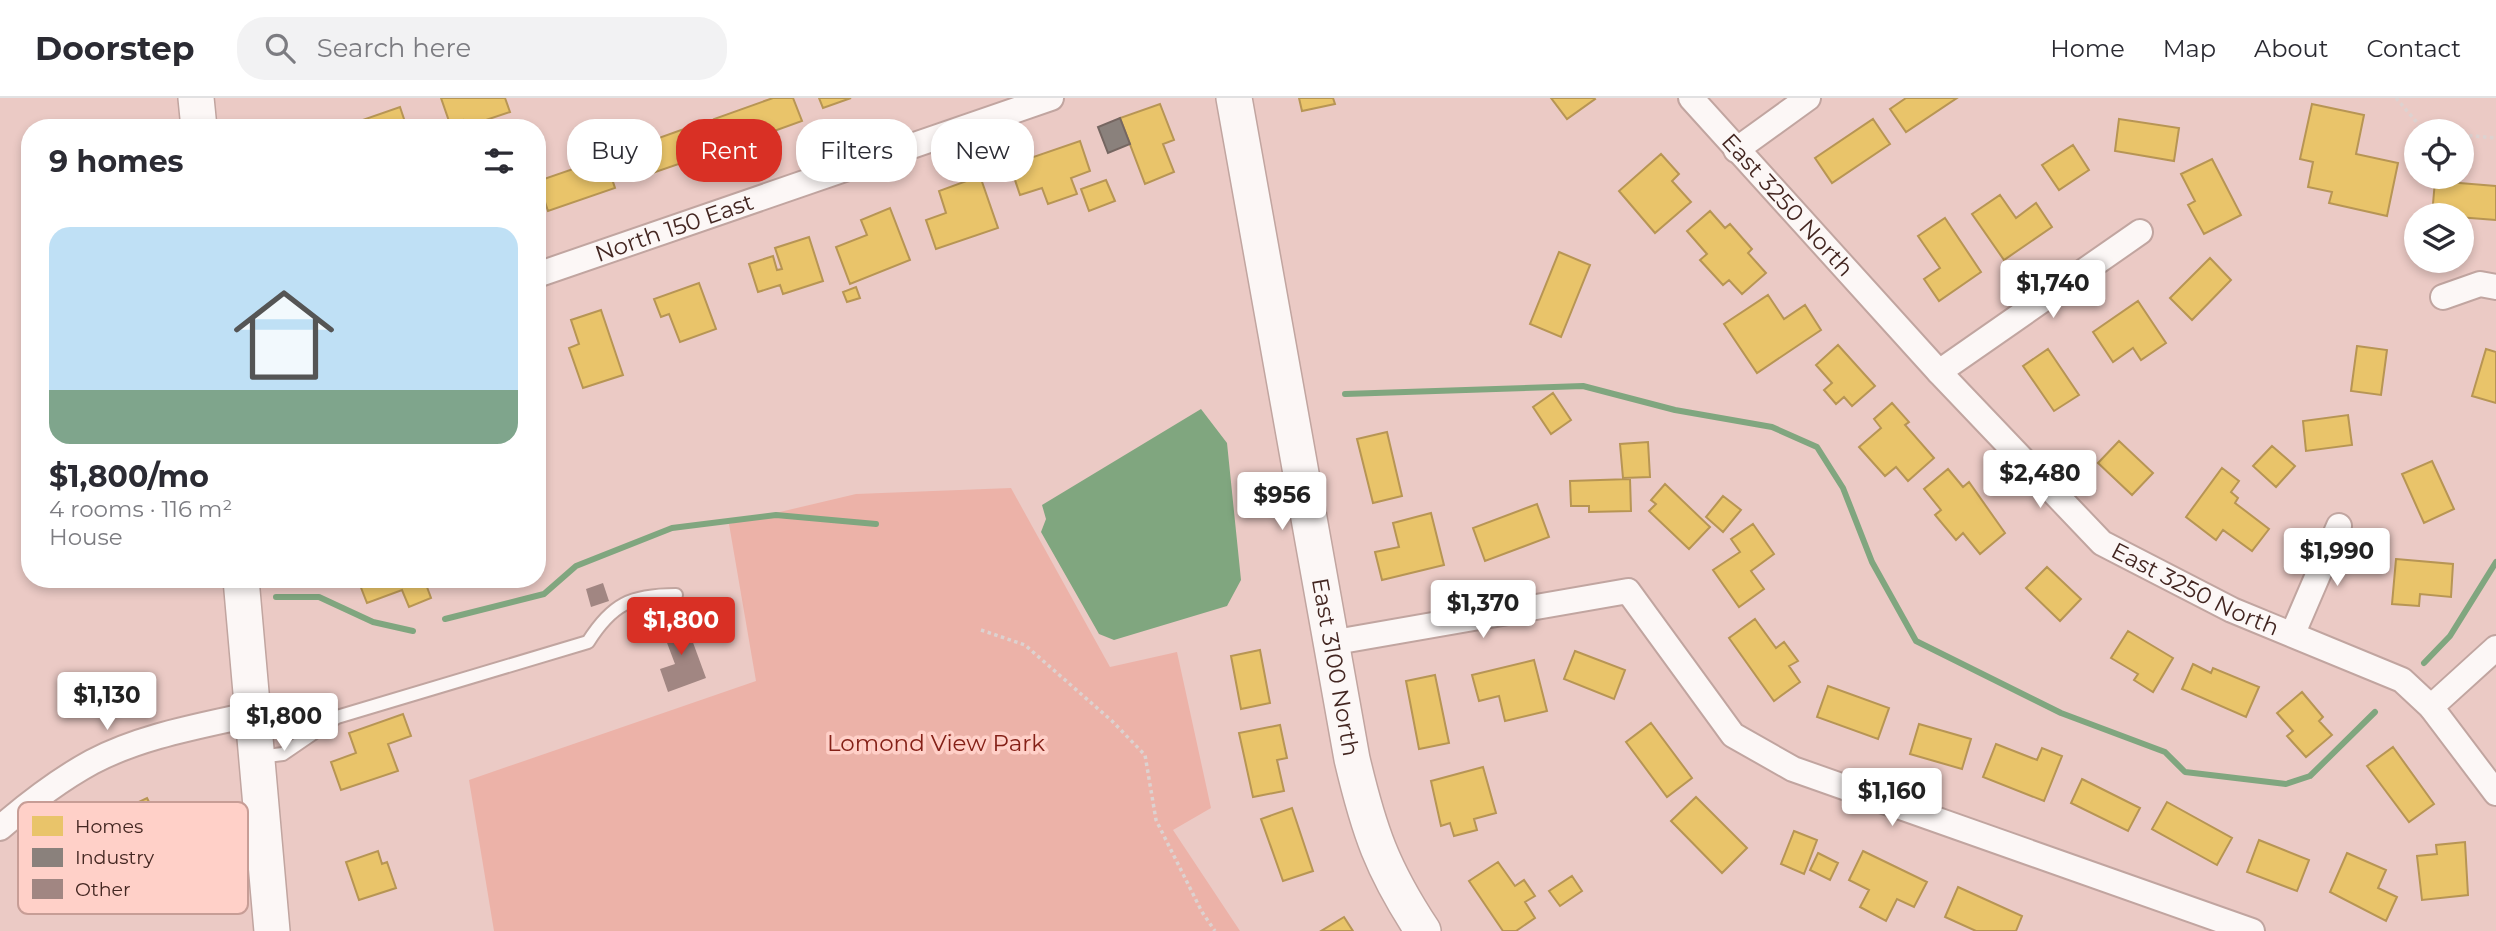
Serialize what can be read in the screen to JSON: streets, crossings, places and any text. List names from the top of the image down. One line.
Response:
{"streets":{"street":["East 3250 North","North 150 East","East 3100 North"]},"parks":["Lomond View Park"],"legend":["Homes","Industry","Other"],"page":{"header":"Doorstep","search":"Search here","nav":["Home","Map","About","Contact"],"chip":["Buy","Rent","Filters","New"],"heading":"9 homes","list":[{"name":"$1,800/mo","note":"4 rooms · 116 m² · House"}],"price":["$1,740","$2,480","$956","$1,990","$1,370","$1,800","$1,130","$1,800","$1,160"]}}
